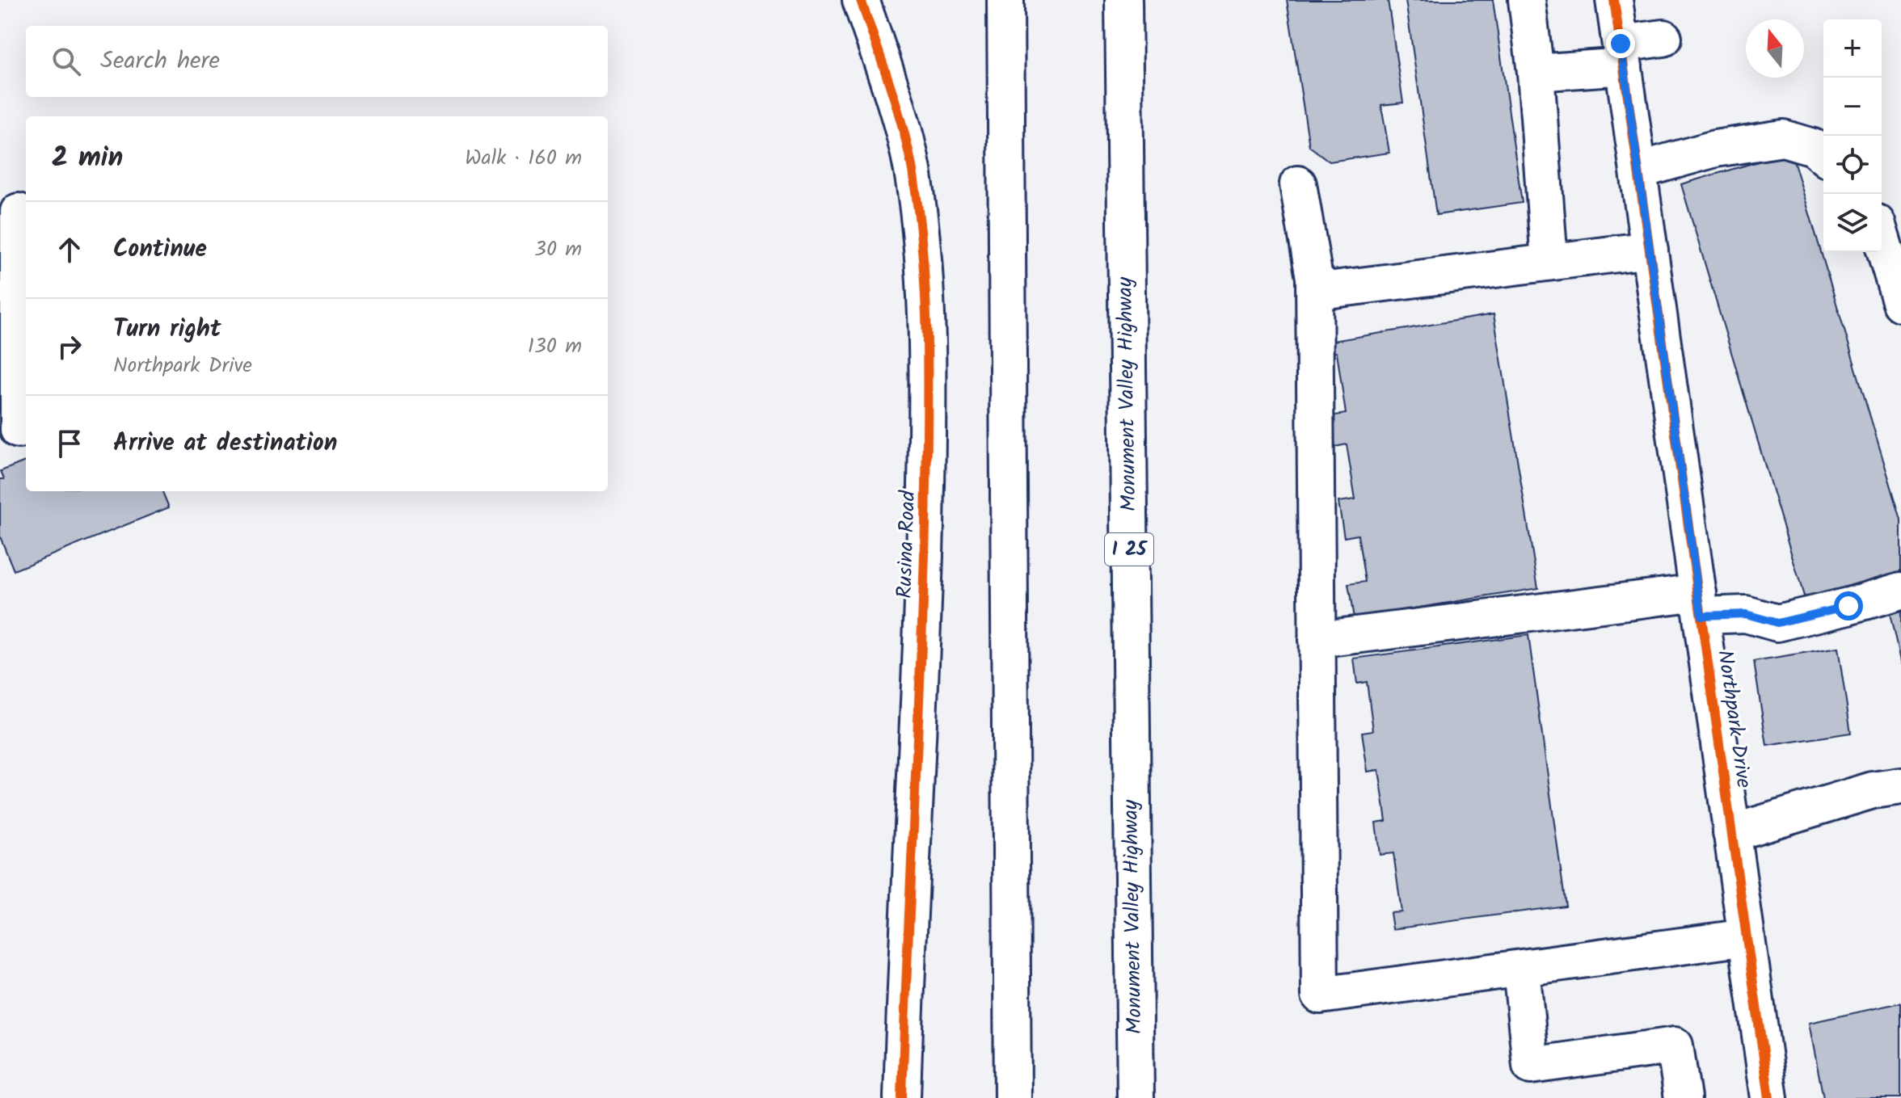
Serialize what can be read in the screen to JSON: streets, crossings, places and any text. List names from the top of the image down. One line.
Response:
{"streets":{"main road":["Monument Valley Highway","Rusina Road","I 25","Northpark Drive"]},"north":"top","page":{"map_buttons":["+","−"],"search":"Search here","heading":["2 min","Walk · 160 m"],"list":[["Continue","30 m"],["Turn right","Northpark Drive","130 m"],"Arrive at destination"]}}
